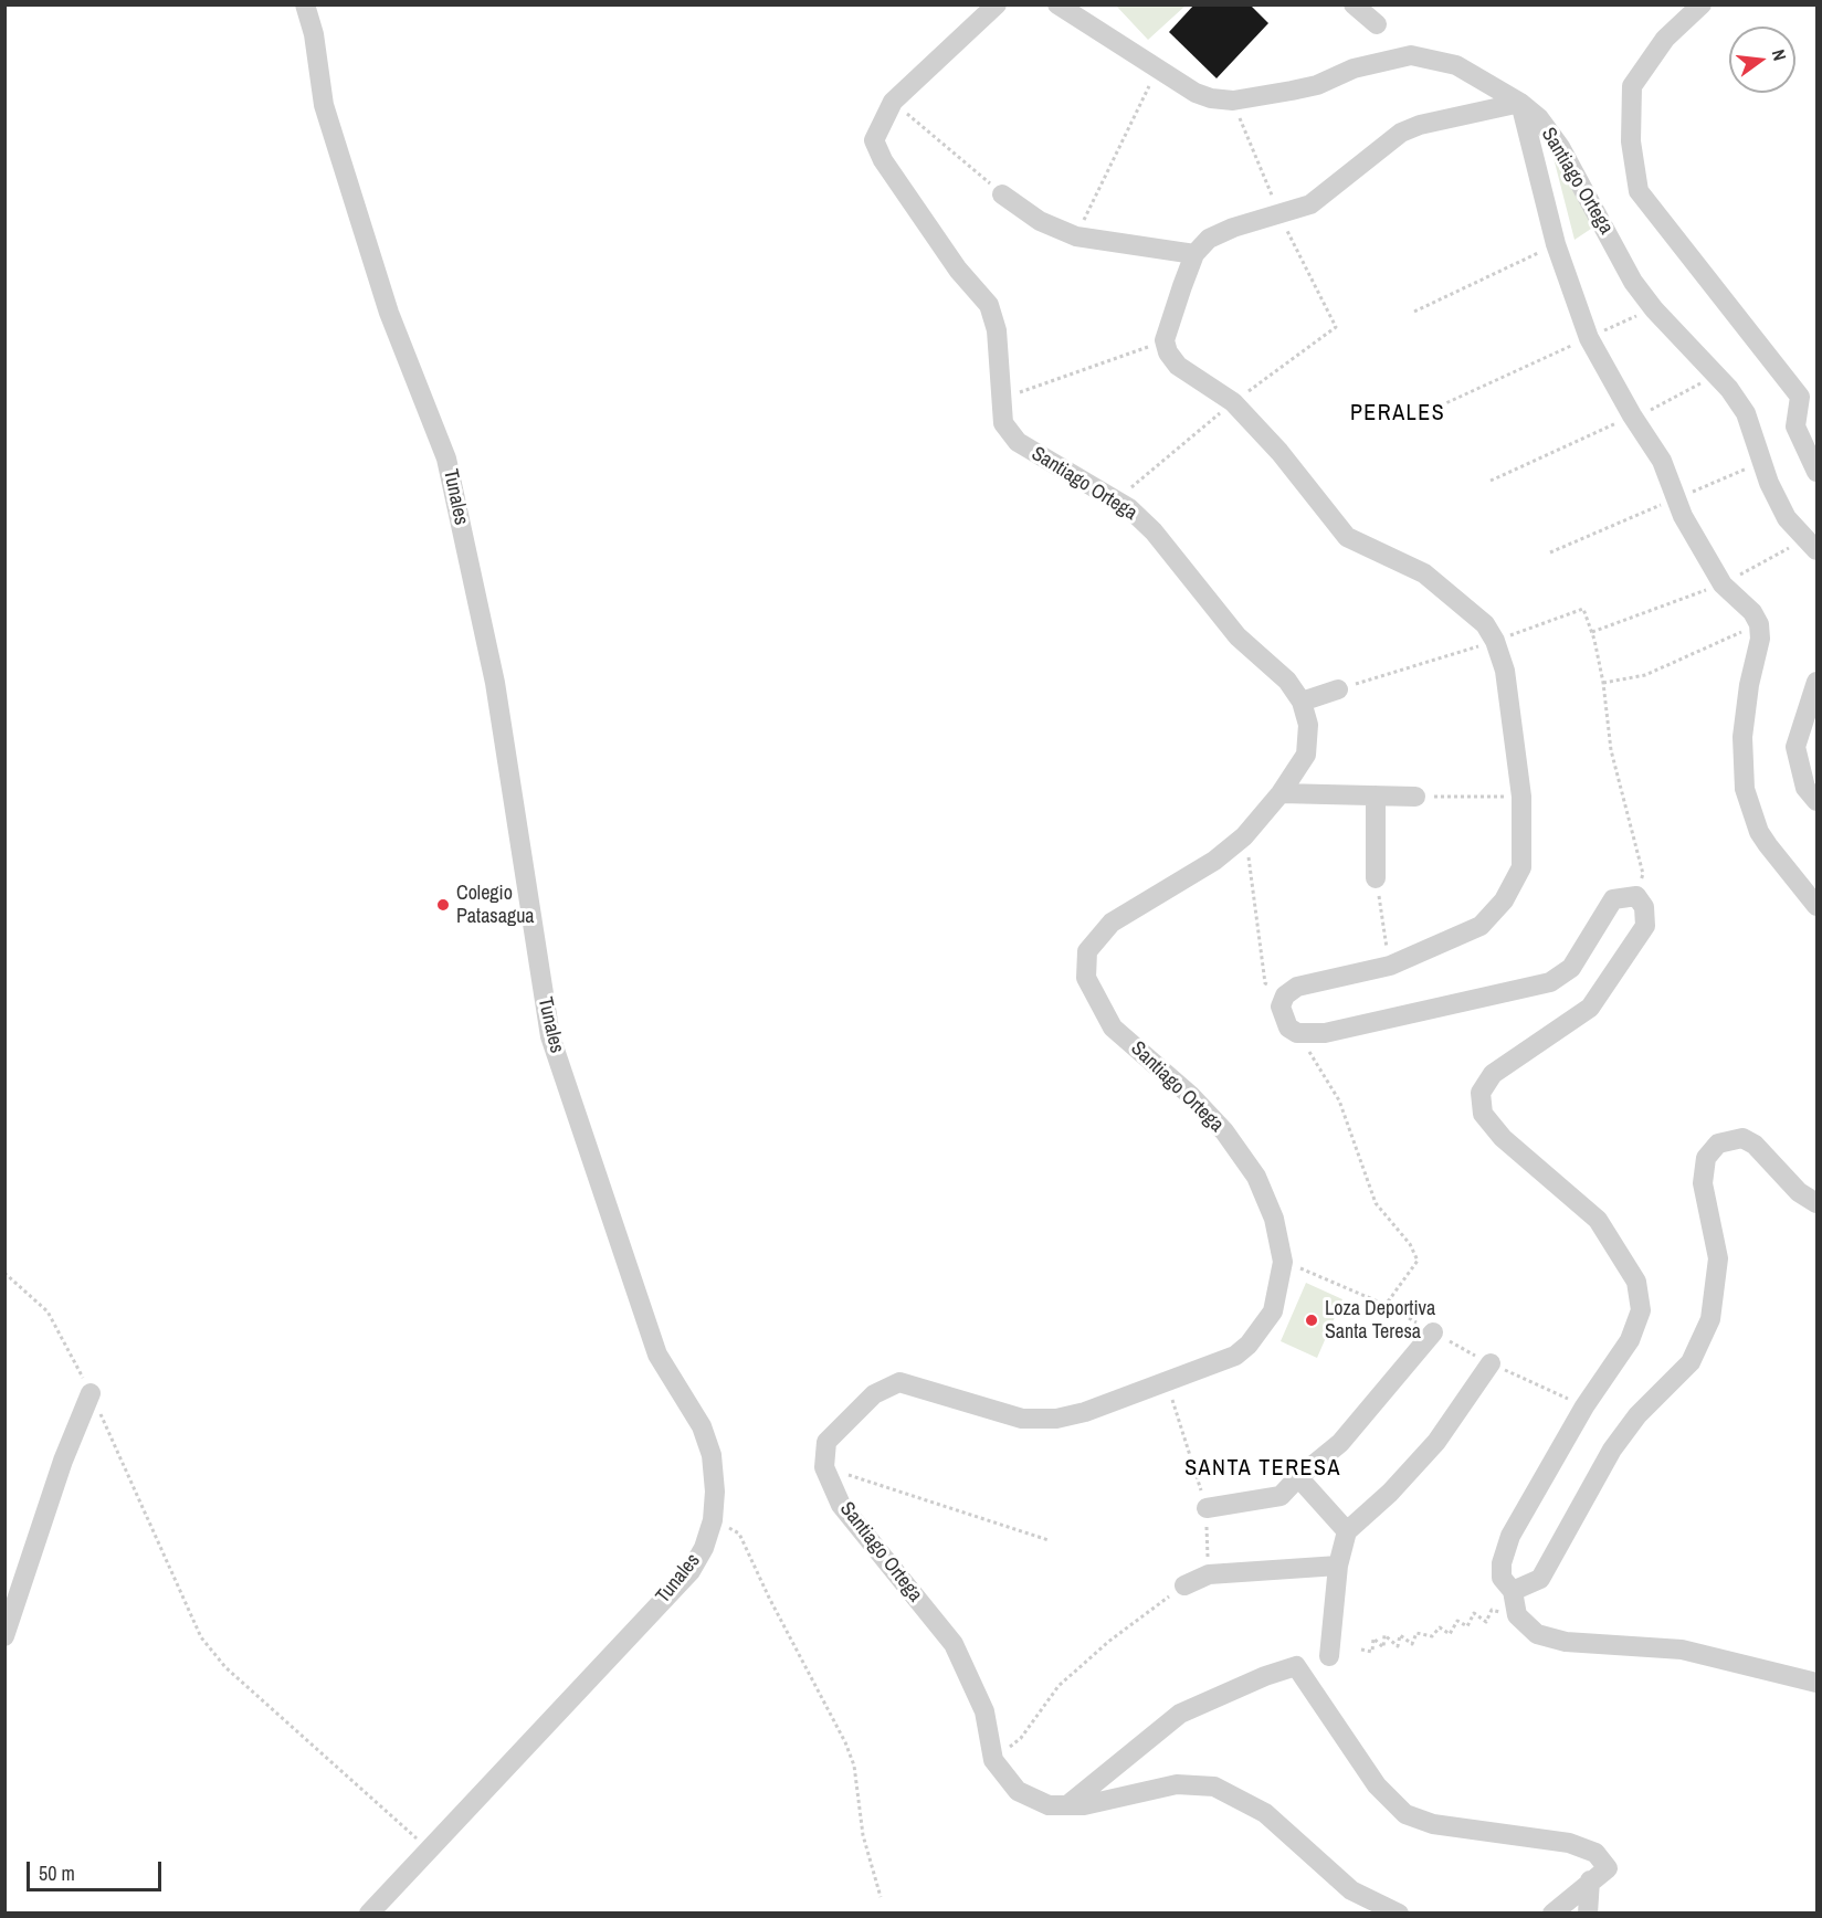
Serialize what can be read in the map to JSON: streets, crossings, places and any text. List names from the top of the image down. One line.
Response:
{"streets":{"street":["Santiago Ortega","Tunales"]},"districts":["PERALES","SANTA TERESA"],"places":["Colegio Patasagua","Loza Deportiva Santa Teresa"],"scale_bar":"50 m","north":"right"}
